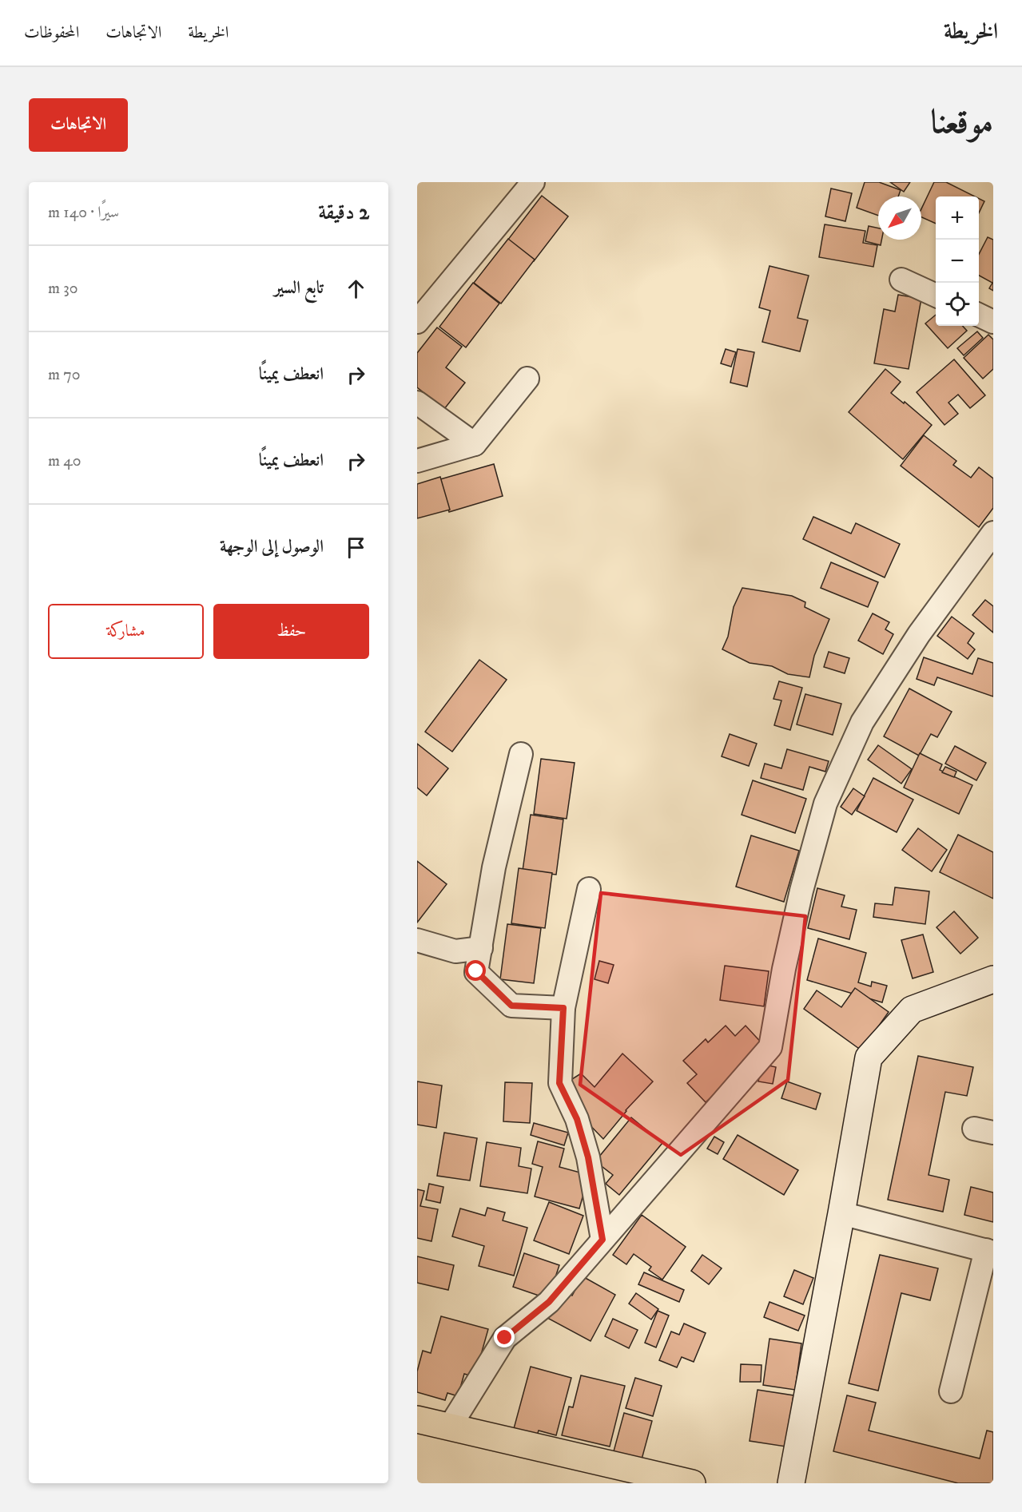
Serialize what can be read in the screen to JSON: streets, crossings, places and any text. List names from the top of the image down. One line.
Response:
{"north":"bottom left","page":{"header":"الخريطة","nav":["الخريطة","الاتجاهات","المحفوظات"],"title":"موقعنا","buttons":["الاتجاهات",["حفظ","مشاركة"]],"heading":["2 دقيقة","سيرًا · 140 m"],"map_buttons":["+","−"],"list":[["تابع السير","30 m"],["انعطف يمينًا","70 m"],["انعطف يمينًا","40 m"],"الوصول إلى الوجهة"]}}
